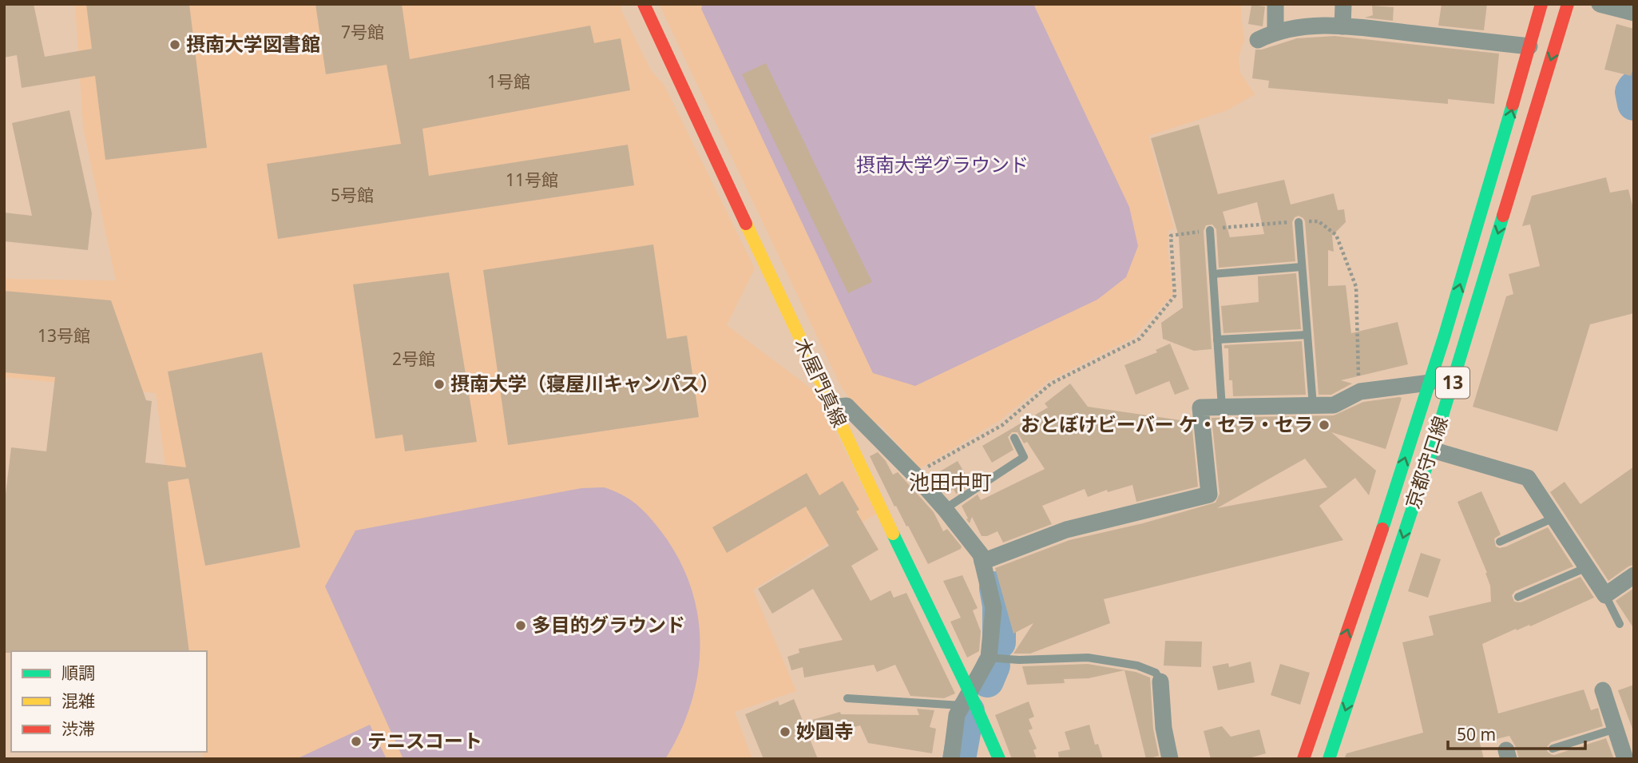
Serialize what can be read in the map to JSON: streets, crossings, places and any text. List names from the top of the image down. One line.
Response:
{"streets":{"main road":["木屋門真線","13","京都守口線"]},"districts":["池田中町"],"parks":["摂南大学グラウンド"],"places":["摂南大学図書館","摂南大学（寝屋川キャンパス）","おとぼけビーバー ケ・セラ・セラ","多目的グラウンド","妙圓寺","テニスコート"],"house_numbers":["7号館","1号館","11号館","5号館","13号館","2号館"],"legend":["順調","混雑","渋滞"],"scale_bar":"50 m"}
